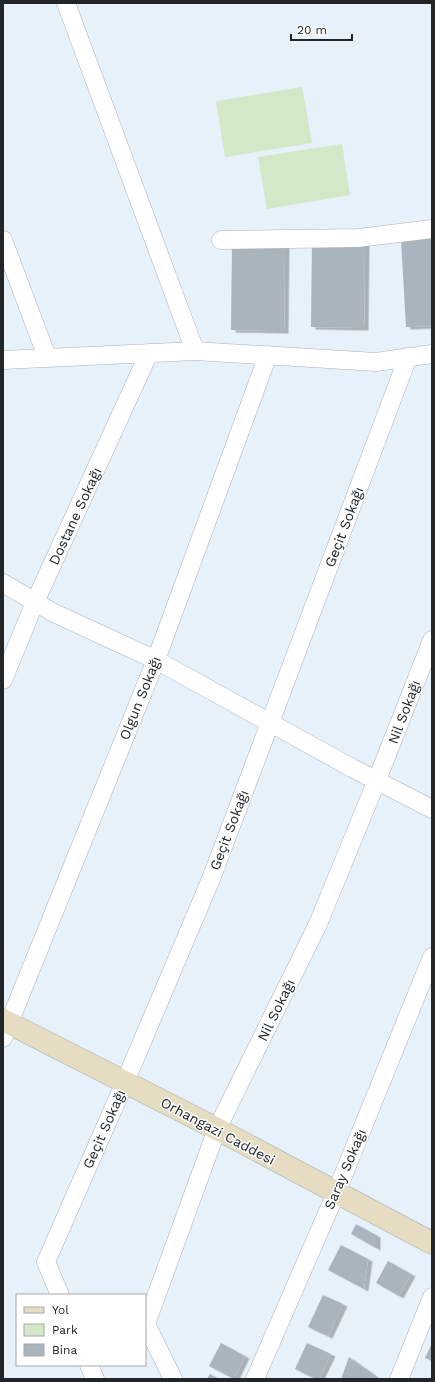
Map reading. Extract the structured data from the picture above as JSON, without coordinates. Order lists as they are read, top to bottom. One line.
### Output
{"streets":{"street":["Dostane Sokağı","Geçit Sokağı","Olgun Sokağı","Nil Sokağı","Orhangazi Caddesi","Saray Sokağı"]},"crossings":[["Geçit Sokağı","Orhangazi Caddesi"],["Olgun Sokağı","Orhangazi Caddesi"],["Nil Sokağı","Orhangazi Caddesi"],["Orhangazi Caddesi","Saray Sokağı"]],"legend":["Yol","Park","Bina"],"scale_bar":"20 m"}
